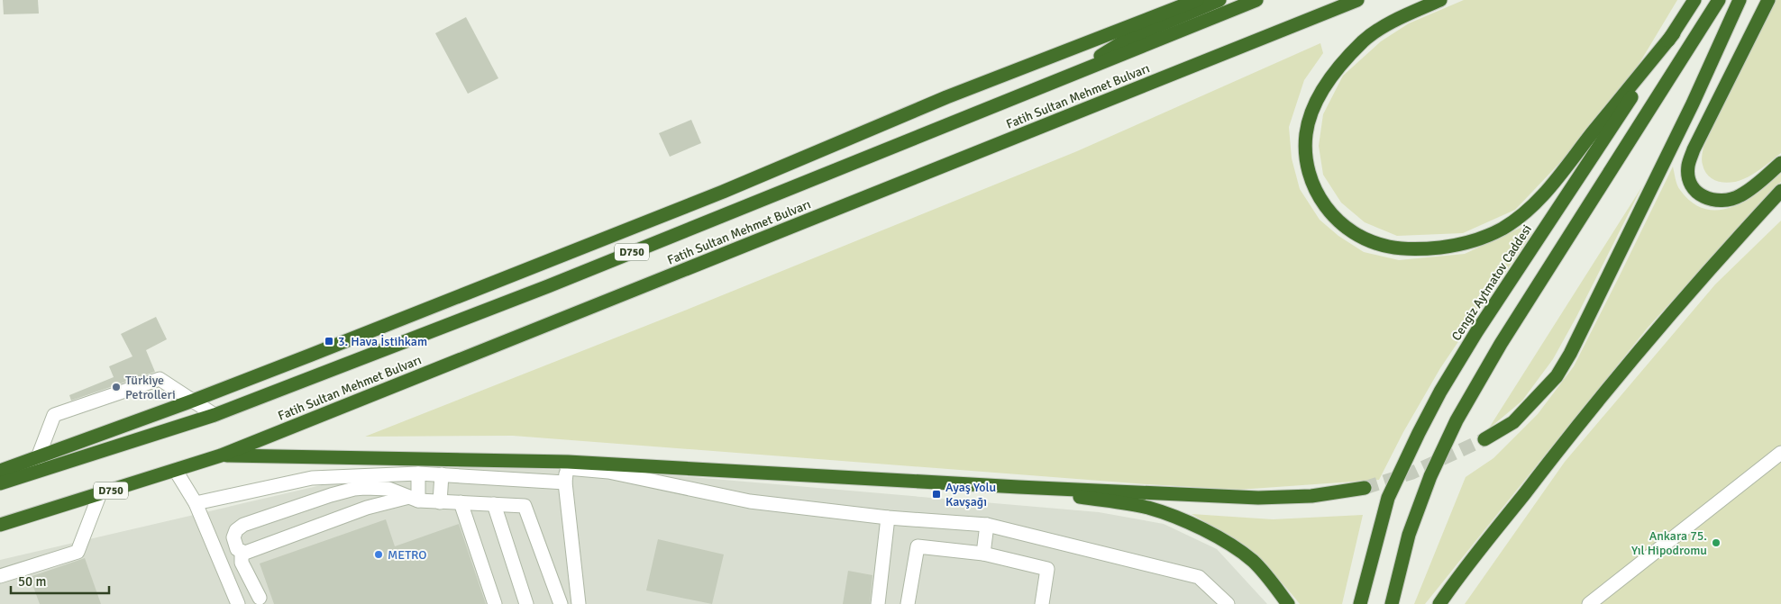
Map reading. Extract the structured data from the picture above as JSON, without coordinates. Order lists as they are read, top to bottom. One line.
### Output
{"streets":{"highway":["Fatih Sultan Mehmet Bulvarı","D750","Cengiz Aytmatov Caddesi"]},"places":{"transit":["3. Hava İstihkam","Ayaş Yolu Kavşağı"],"other":["Türkiye Petrolleri","Ankara 75. Yıl Hipodromu","METRO"]},"scale_bar":"50 m"}
